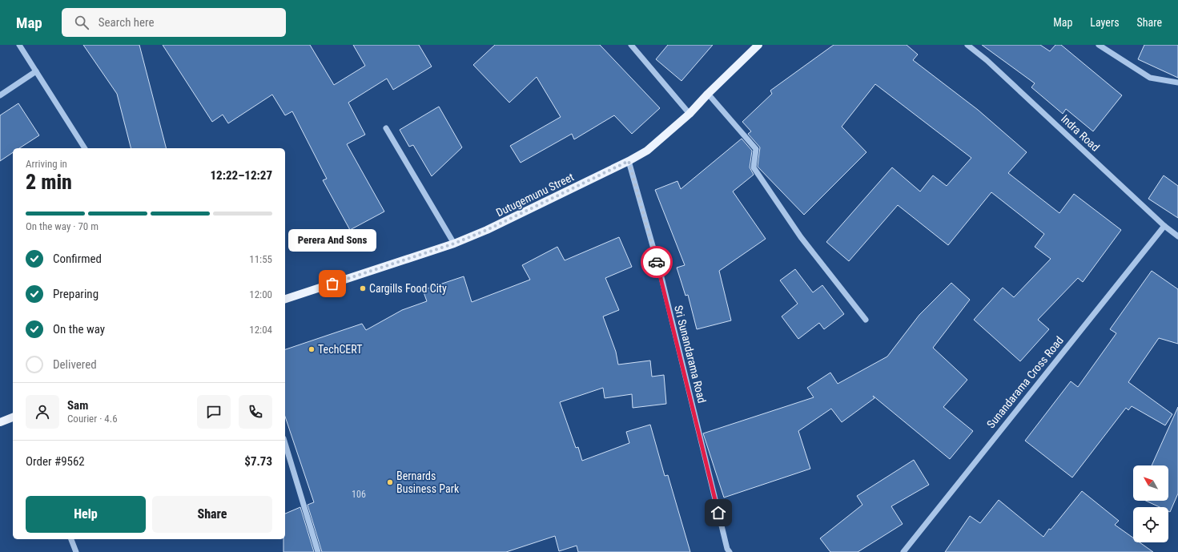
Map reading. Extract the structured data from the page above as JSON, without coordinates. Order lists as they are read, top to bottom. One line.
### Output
{"streets":{"main road":["Dutugemunu Street"],"street":["Indra Road","Sri Sunandarama Road","Sunandarama Cross Road"]},"crossings":[["Indra Road","Sunandarama Cross Road"],["Dutugemunu Street","Sri Sunandarama Road"]],"places":["Perera And Sons","Cargills Food City","TechCERT","Bernards Business Park"],"house_numbers":["106"],"north":"top left","page":{"header":"Map","search":"Search here","nav":["Map","Layers","Share"],"heading":["2 min","Arriving in","12:22–12:27"],"panel":["Sam","Courier · 4.6","Order #9562","$7.73"],"bar":"On the way · 70 m","bubble":"Perera And Sons","list":[["Confirmed","11:55"],["Preparing","12:00"],["On the way","12:04"],"Delivered"],"buttons":["Help","Share"]}}
